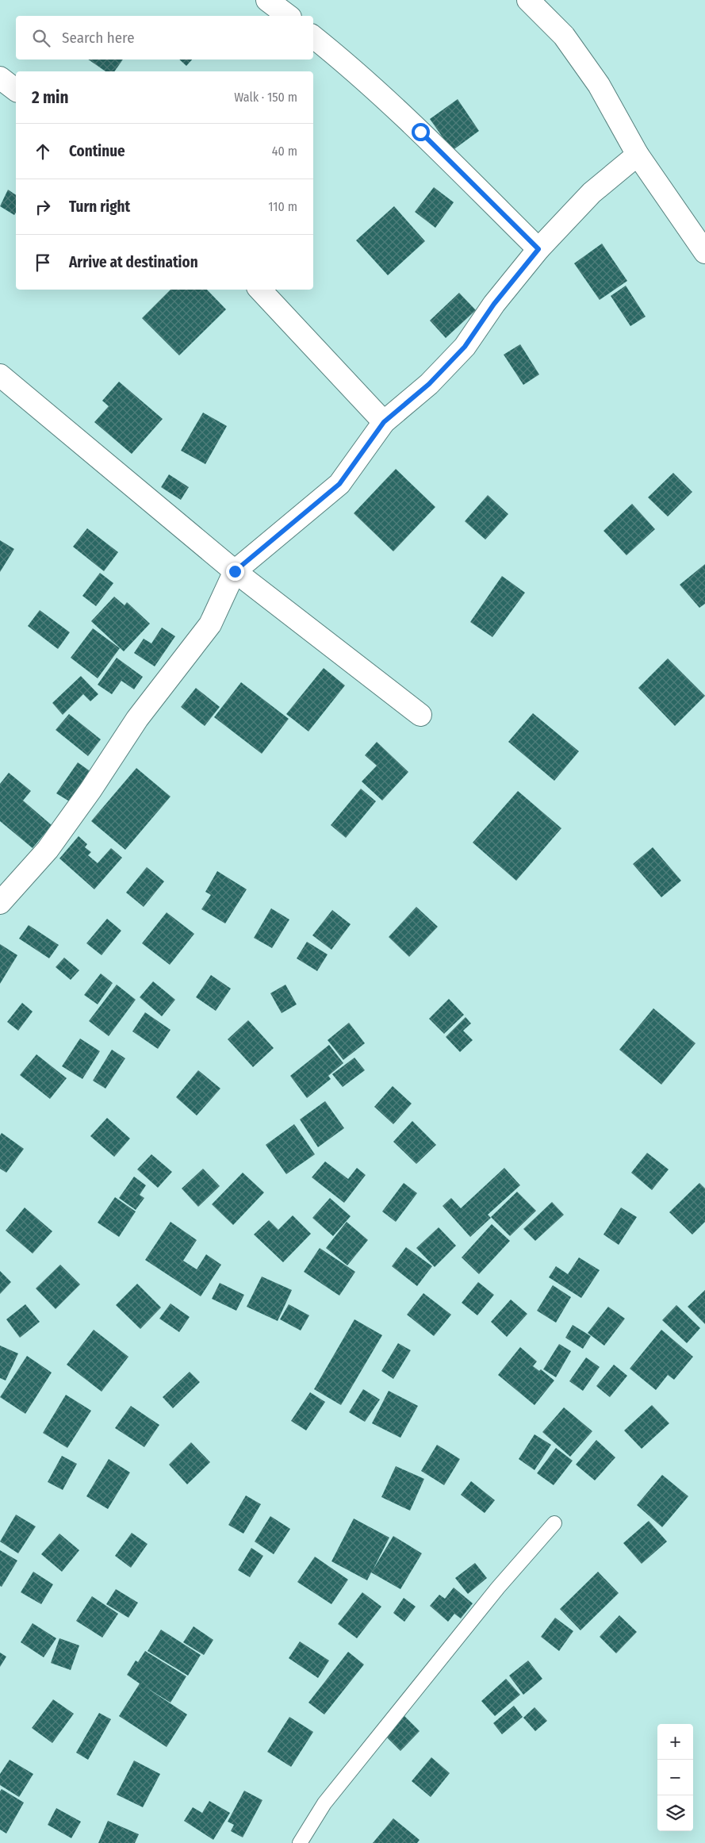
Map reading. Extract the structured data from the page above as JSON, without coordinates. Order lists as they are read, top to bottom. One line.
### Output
{"page":{"search":"Search here","heading":["2 min","Walk · 150 m"],"list":[["Continue","40 m"],["Turn right","110 m"],"Arrive at destination"],"map_buttons":["+","−"]}}
